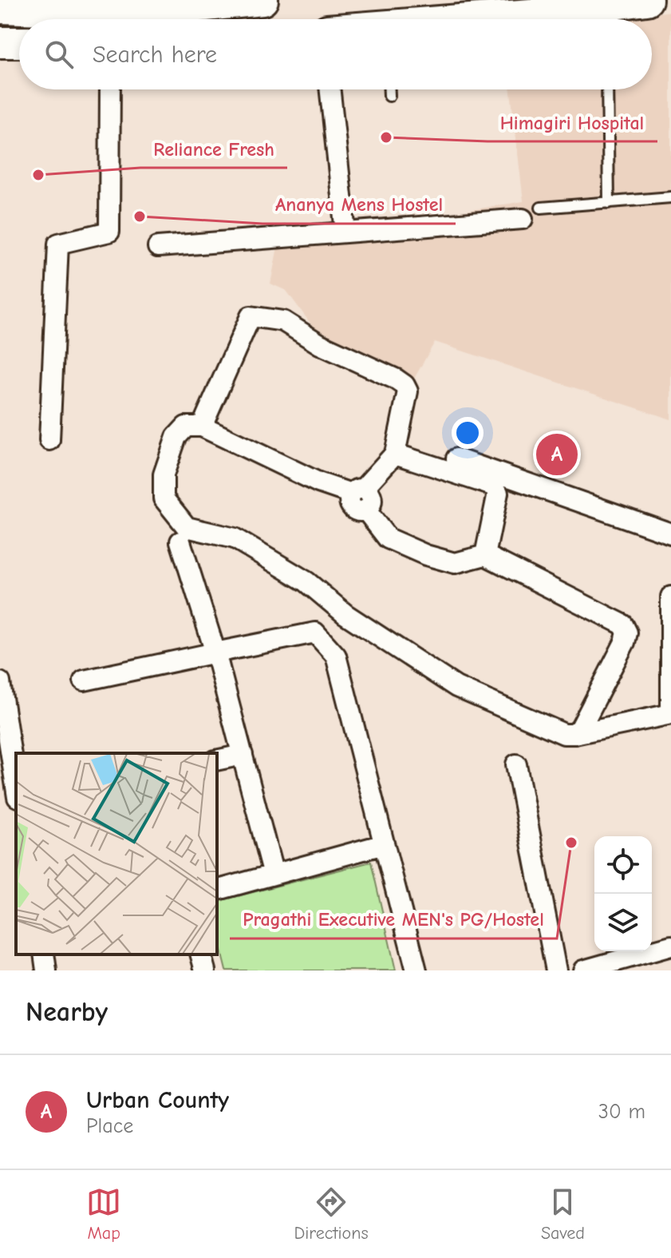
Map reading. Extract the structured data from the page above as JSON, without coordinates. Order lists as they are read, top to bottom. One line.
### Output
{"places":["Himagiri Hospital","Reliance Fresh","Ananya Mens Hostel","Pragathi Executive MEN's PG/Hostel"],"page":{"search":"Search here","pins":"A","heading":"Nearby","list":[{"mark":"A","name":"Urban County","note":"Place","value":"30 m"}],"nav":["Map","Directions","Saved"]}}
